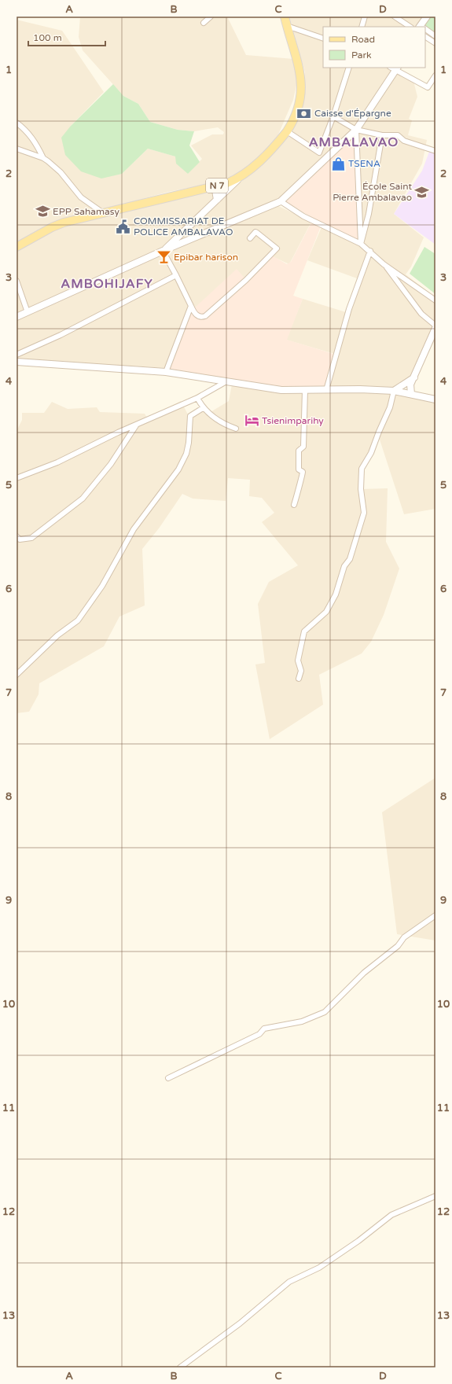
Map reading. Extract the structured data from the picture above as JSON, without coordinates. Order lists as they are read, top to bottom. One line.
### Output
{"streets":{"main road":["N 7"]},"districts":["AMBALAVAO","AMBOHIJAFY"],"places":{"bank":["Caisse d'Épargne"],"shop":["TSENA"],"school or university":["École Saint Pierre Ambalavao","EPP Sahamasy"],"public building":["COMMISSARIAT DE POLICE AMBALAVAO"],"bar":["Epibar harison"],"hotel":["Tsienimparihy"]},"legend":["Road","Park"],"scale_bar":"100 m","grid":{"columns":["A","B","C","D"],"rows":["1","2","3","4","5","6","7","8","9","10","11","12","13"]}}
